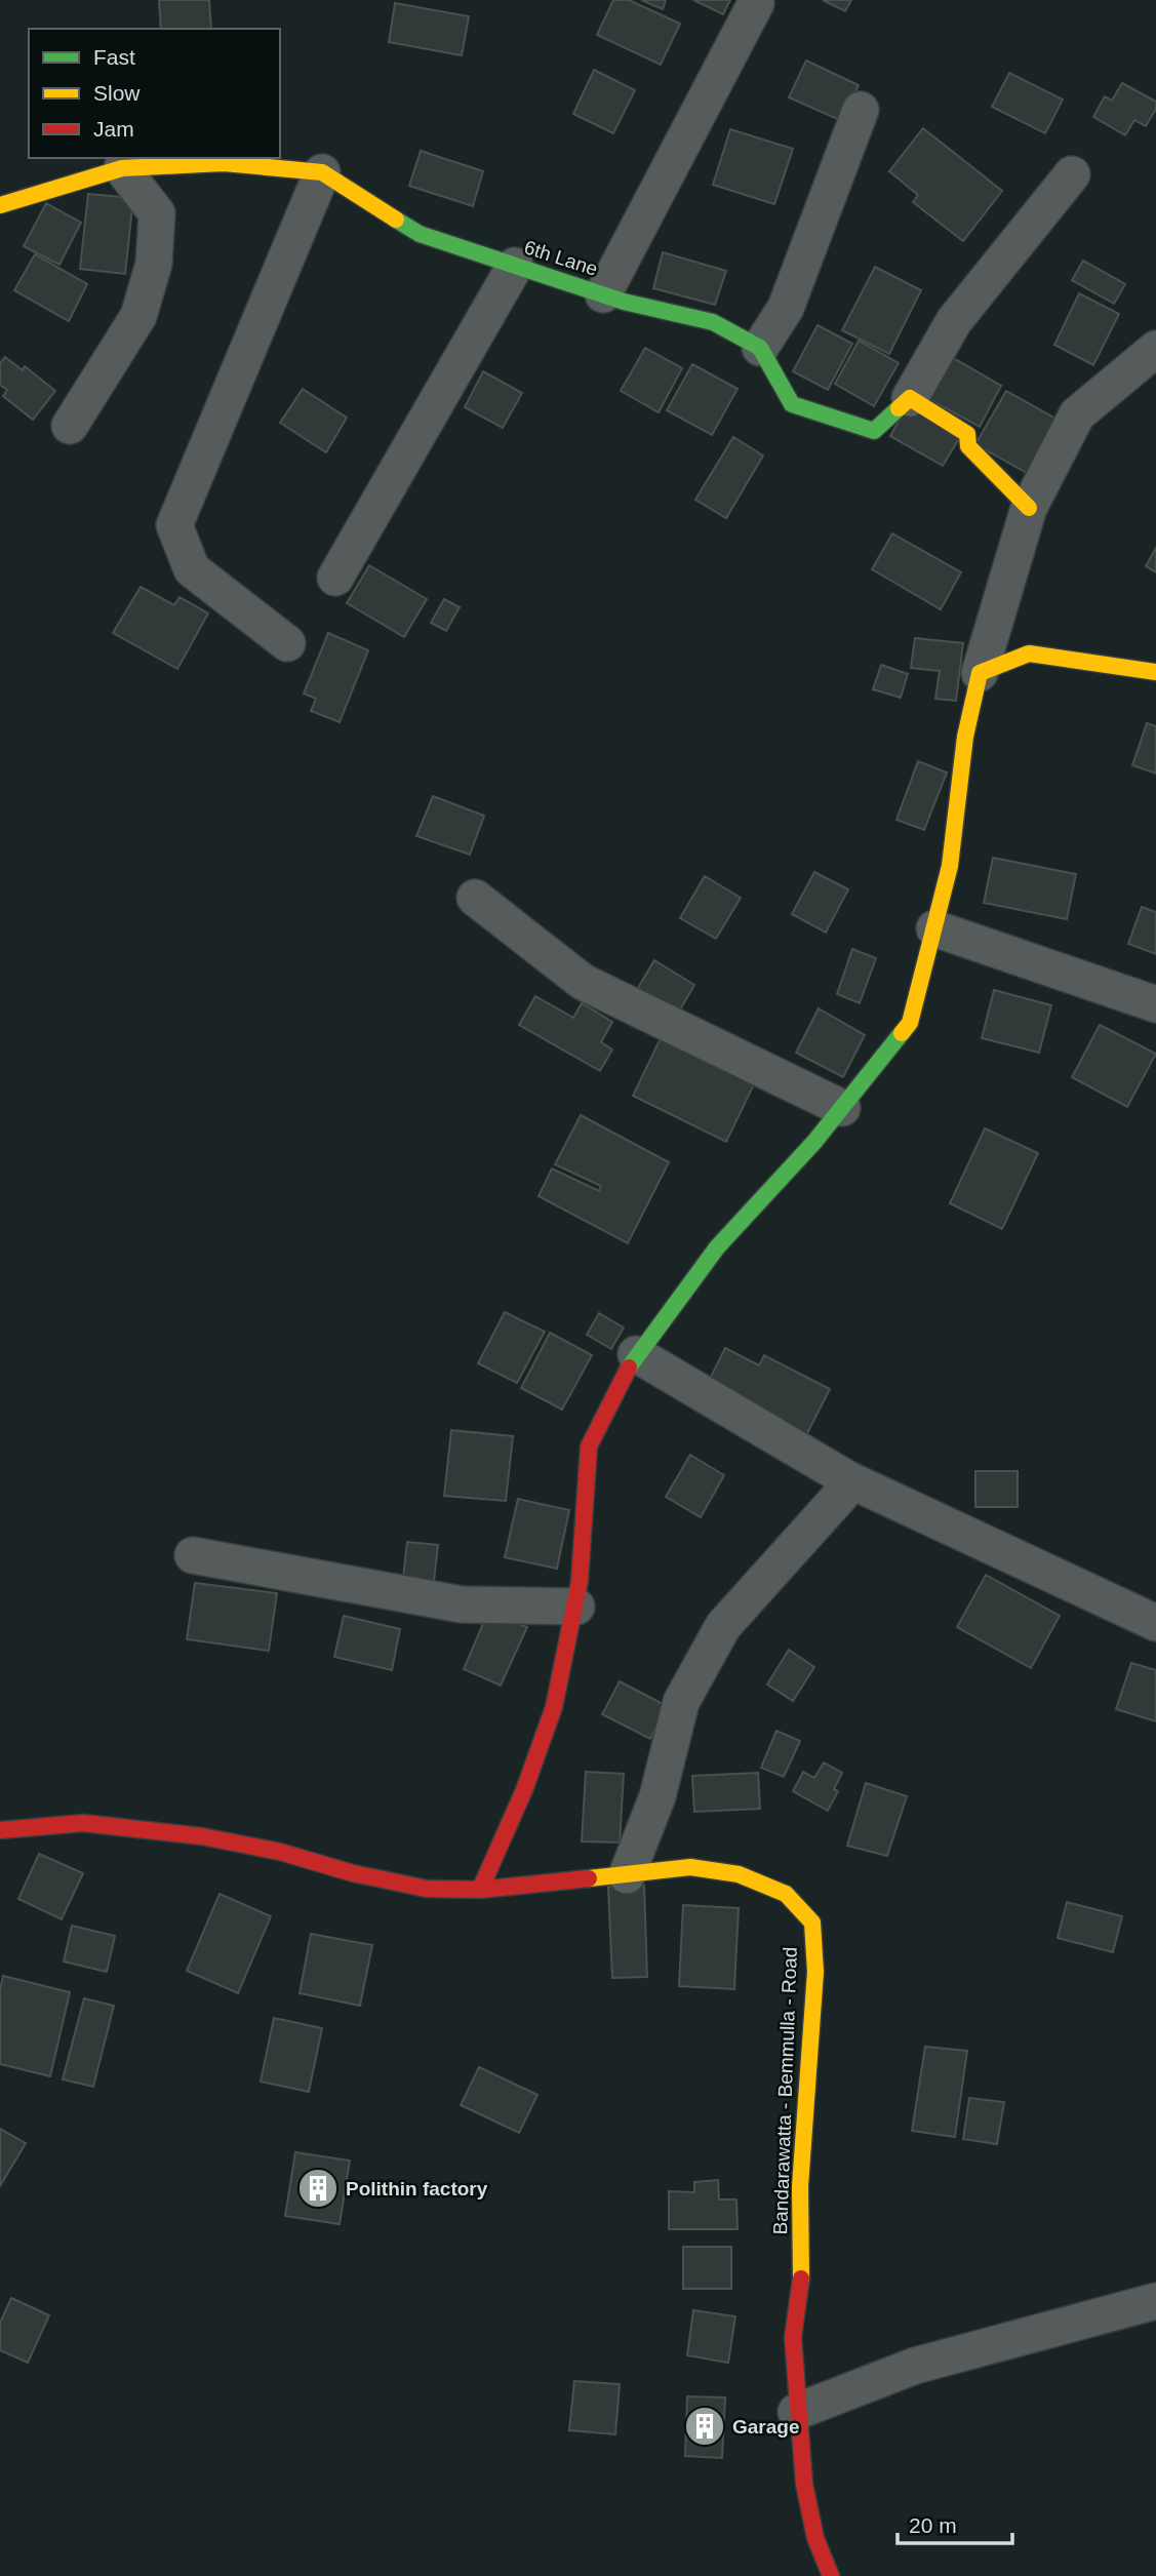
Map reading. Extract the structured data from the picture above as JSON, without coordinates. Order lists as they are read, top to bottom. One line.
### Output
{"streets":{"street":["6th Lane","Bandarawatta - Bemmulla - Road"]},"places":{"building":["Polithin factory","Garage"]},"legend":["Fast","Slow","Jam"],"scale_bar":"20 m"}
